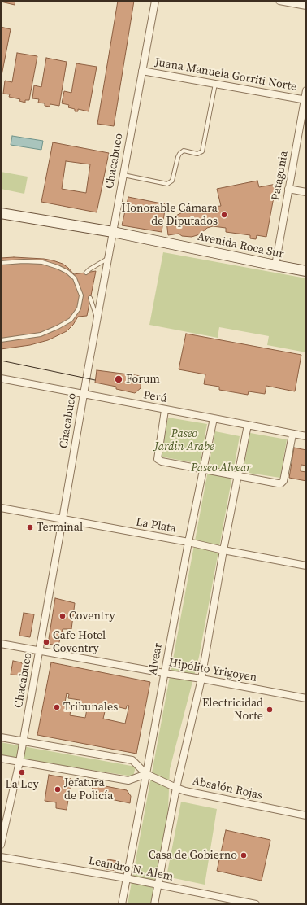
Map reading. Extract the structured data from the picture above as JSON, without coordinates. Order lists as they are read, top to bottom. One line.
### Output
{"streets":{"main road":["Avenida Roca Sur"],"street":["Juana Manuela Gorriti Norte","Chacabuco","Patagonia","Perú","La Plata","Alvear","Hipólito Yrigoyen","Absalón Rojas","Leandro N. Alem"]},"crossings":[["Juana Manuela Gorriti Norte","Chacabuco"],["Juana Manuela Gorriti Norte","Patagonia"],["Chacabuco","Avenida Roca Sur"],["Chacabuco","Perú"],["Chacabuco","La Plata"],["Chacabuco","Hipólito Yrigoyen"],["Chacabuco","Absalón Rojas"],["Patagonia","Avenida Roca Sur"],["Perú","Alvear"],["La Plata","Alvear"],["Alvear","Hipólito Yrigoyen"],["Alvear","Absalón Rojas"],["Alvear","Leandro N. Alem"]],"parks":["Paseo Jardin Arabe","Paseo Alvear"],"places":["Honorable Cámara de Diputados","Forum","Terminal","Coventry","Cafe Hotel Coventry","Tribunales","Electricidad Norte","La Ley","Jefatura de Policía","Casa de Gobierno"]}
